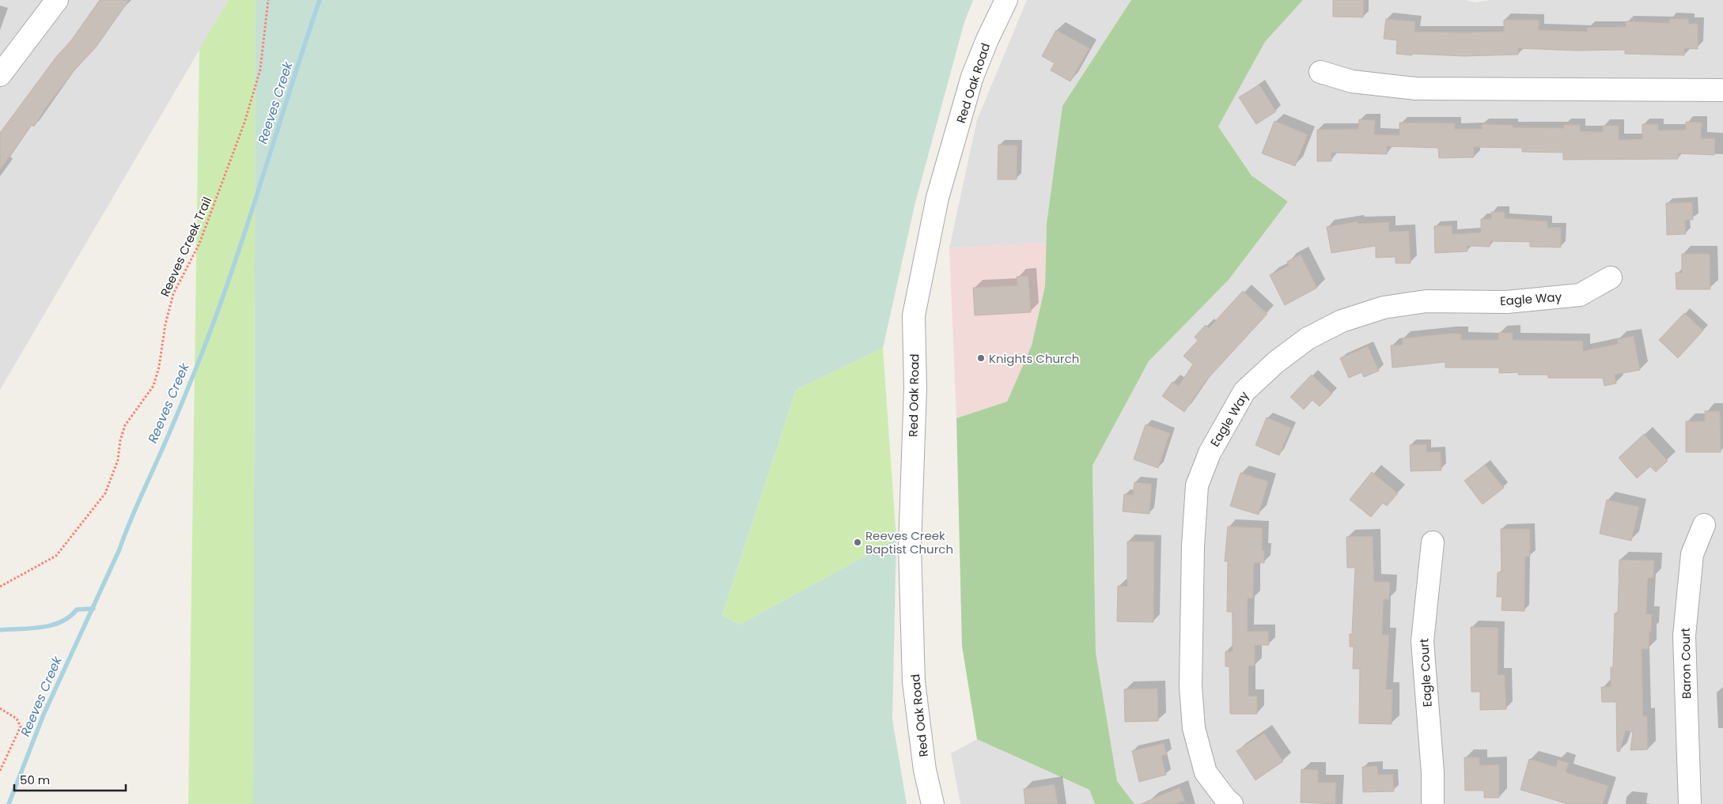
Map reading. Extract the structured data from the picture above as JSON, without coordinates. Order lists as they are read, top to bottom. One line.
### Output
{"streets":{"street":["Red Oak Road","Eagle Way","Baron Court","Eagle Court"],"path":["Reeves Creek Trail"]},"water":["Reeves Creek"],"places":["Knights Church","Reeves Creek Baptist Church"],"scale_bar":"50 m"}
